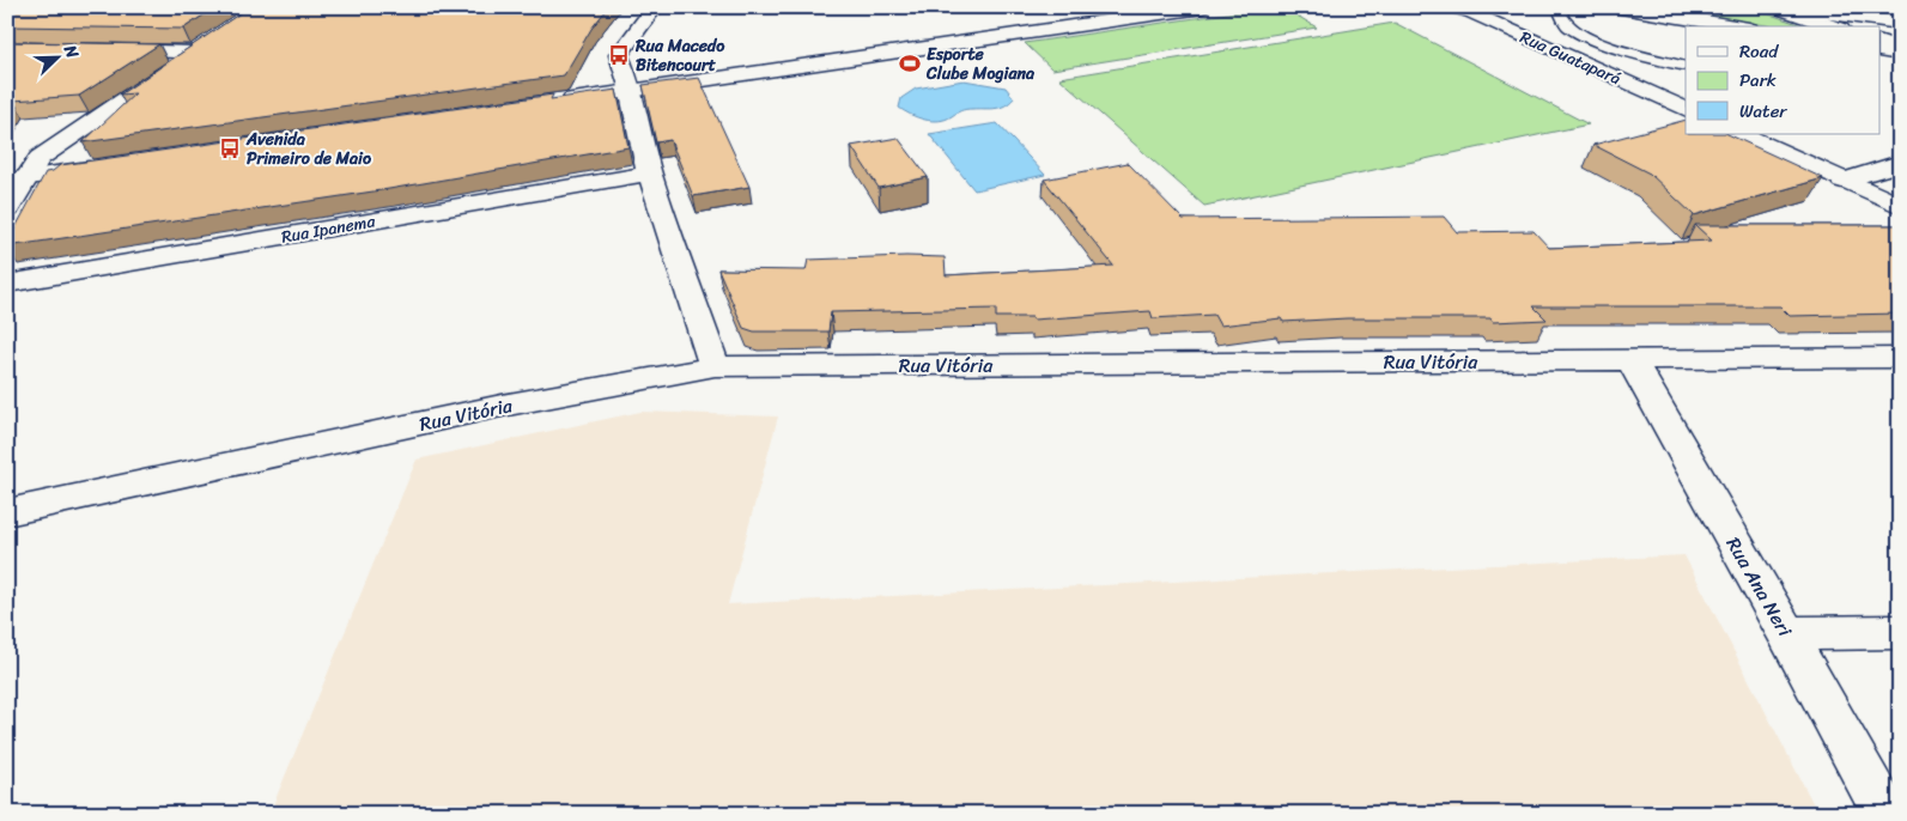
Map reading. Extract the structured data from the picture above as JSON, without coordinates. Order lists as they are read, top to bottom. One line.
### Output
{"streets":{"street":["Rua Guatapará","Rua Ipanema","Rua Vitória","Rua Ana Neri"]},"crossings":[["Rua Vitória","Rua Ana Neri"]],"places":{"bus stop":["Rua Macedo Bitencourt","Avenida Primeiro de Maio"],"sports":["Esporte Clube Mogiana"]},"legend":["Road","Park","Water"],"north":"top right"}
